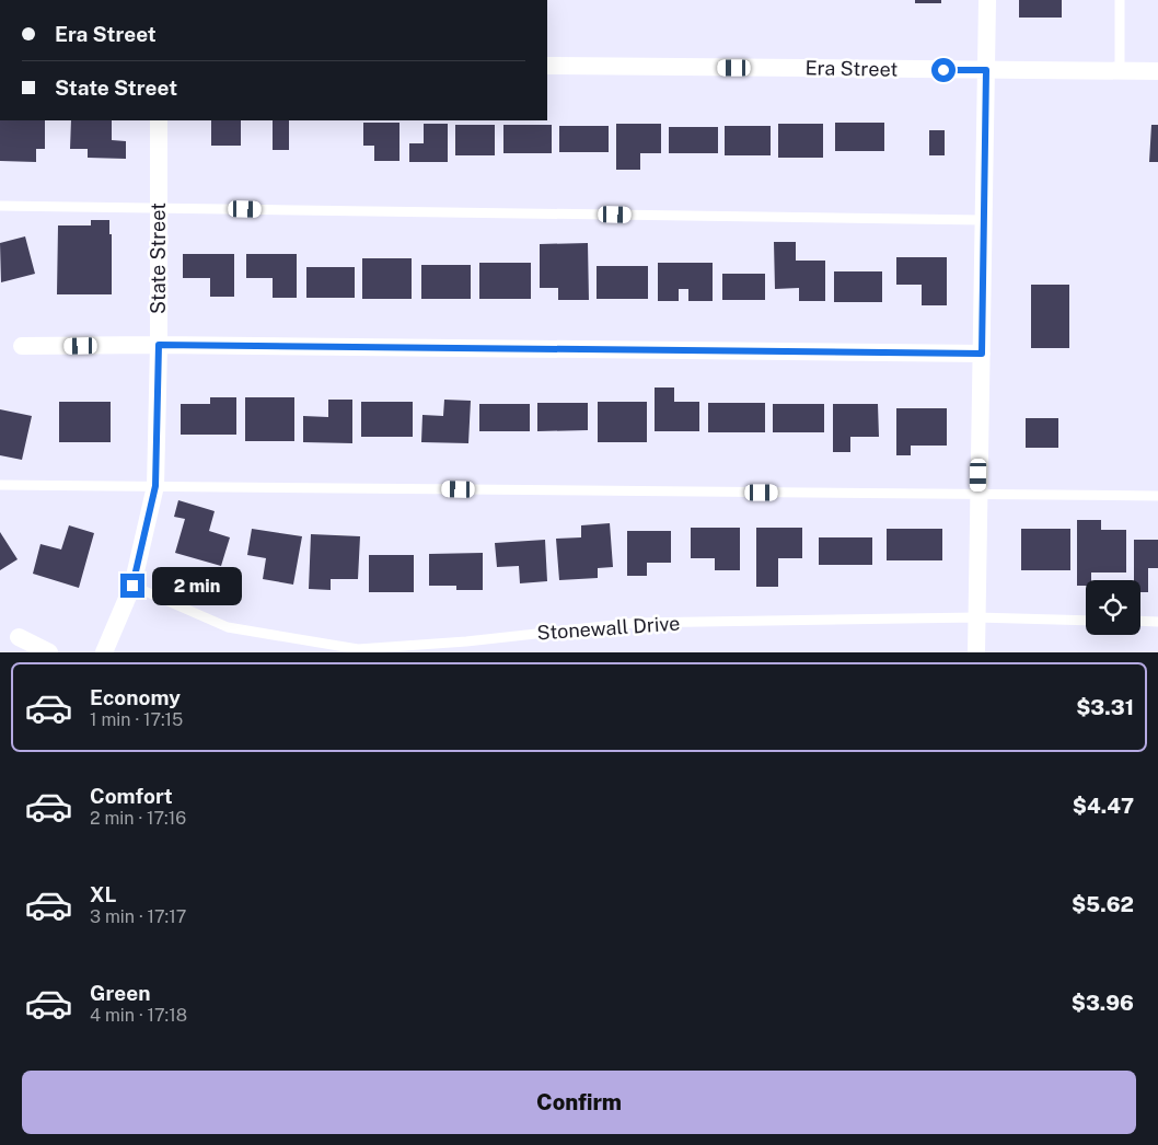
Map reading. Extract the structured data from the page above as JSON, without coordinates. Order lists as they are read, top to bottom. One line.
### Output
{"streets":{"street":["Era Street","State Street"],"lane":["Stonewall Drive"]},"crossings":[["State Street","Stonewall Drive"]],"page":{"banner":["Era Street","State Street"],"bubble":"2 min","list":[{"name":"Economy","note":"1 min · 17:15","value":"$3.31"},{"name":"Comfort","note":"2 min · 17:16","value":"$4.47"},{"name":"XL","note":"3 min · 17:17","value":"$5.62"},{"name":"Green","note":"4 min · 17:18","value":"$3.96"}],"buttons":"Confirm"}}
